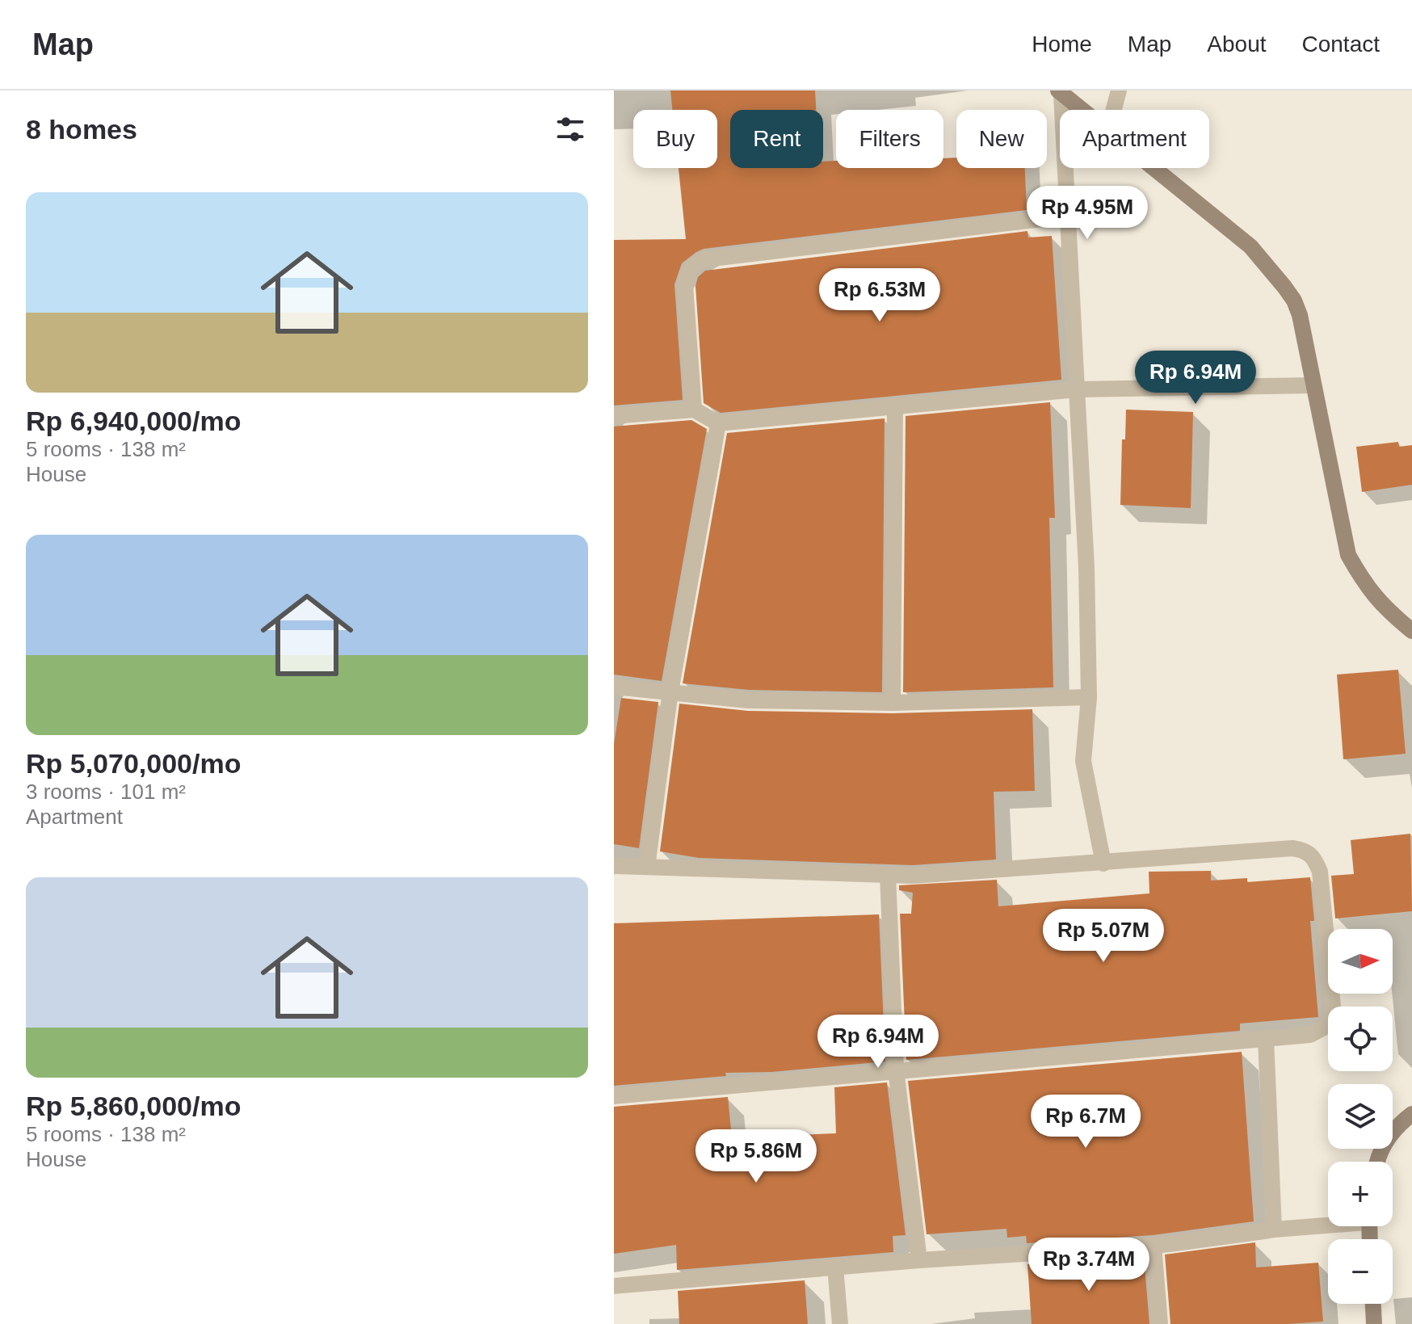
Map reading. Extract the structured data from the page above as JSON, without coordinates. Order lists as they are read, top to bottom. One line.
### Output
{"north":"right","page":{"header":"Map","nav":["Home","Map","About","Contact"],"heading":"8 homes","chip":["Buy","Rent","Filters","New","Apartment"],"list":[{"name":"Rp 6,940,000/mo","note":"5 rooms · 138 m² · House"},{"name":"Rp 5,070,000/mo","note":"3 rooms · 101 m² · Apartment"},{"name":"Rp 5,860,000/mo","note":"5 rooms · 138 m² · House"}],"price":["Rp 4.95M","Rp 6.53M","Rp 6.94M","Rp 5.07M","Rp 6.94M","Rp 6.7M","Rp 5.86M","Rp 3.74M"],"map_buttons":["+","−"]}}
